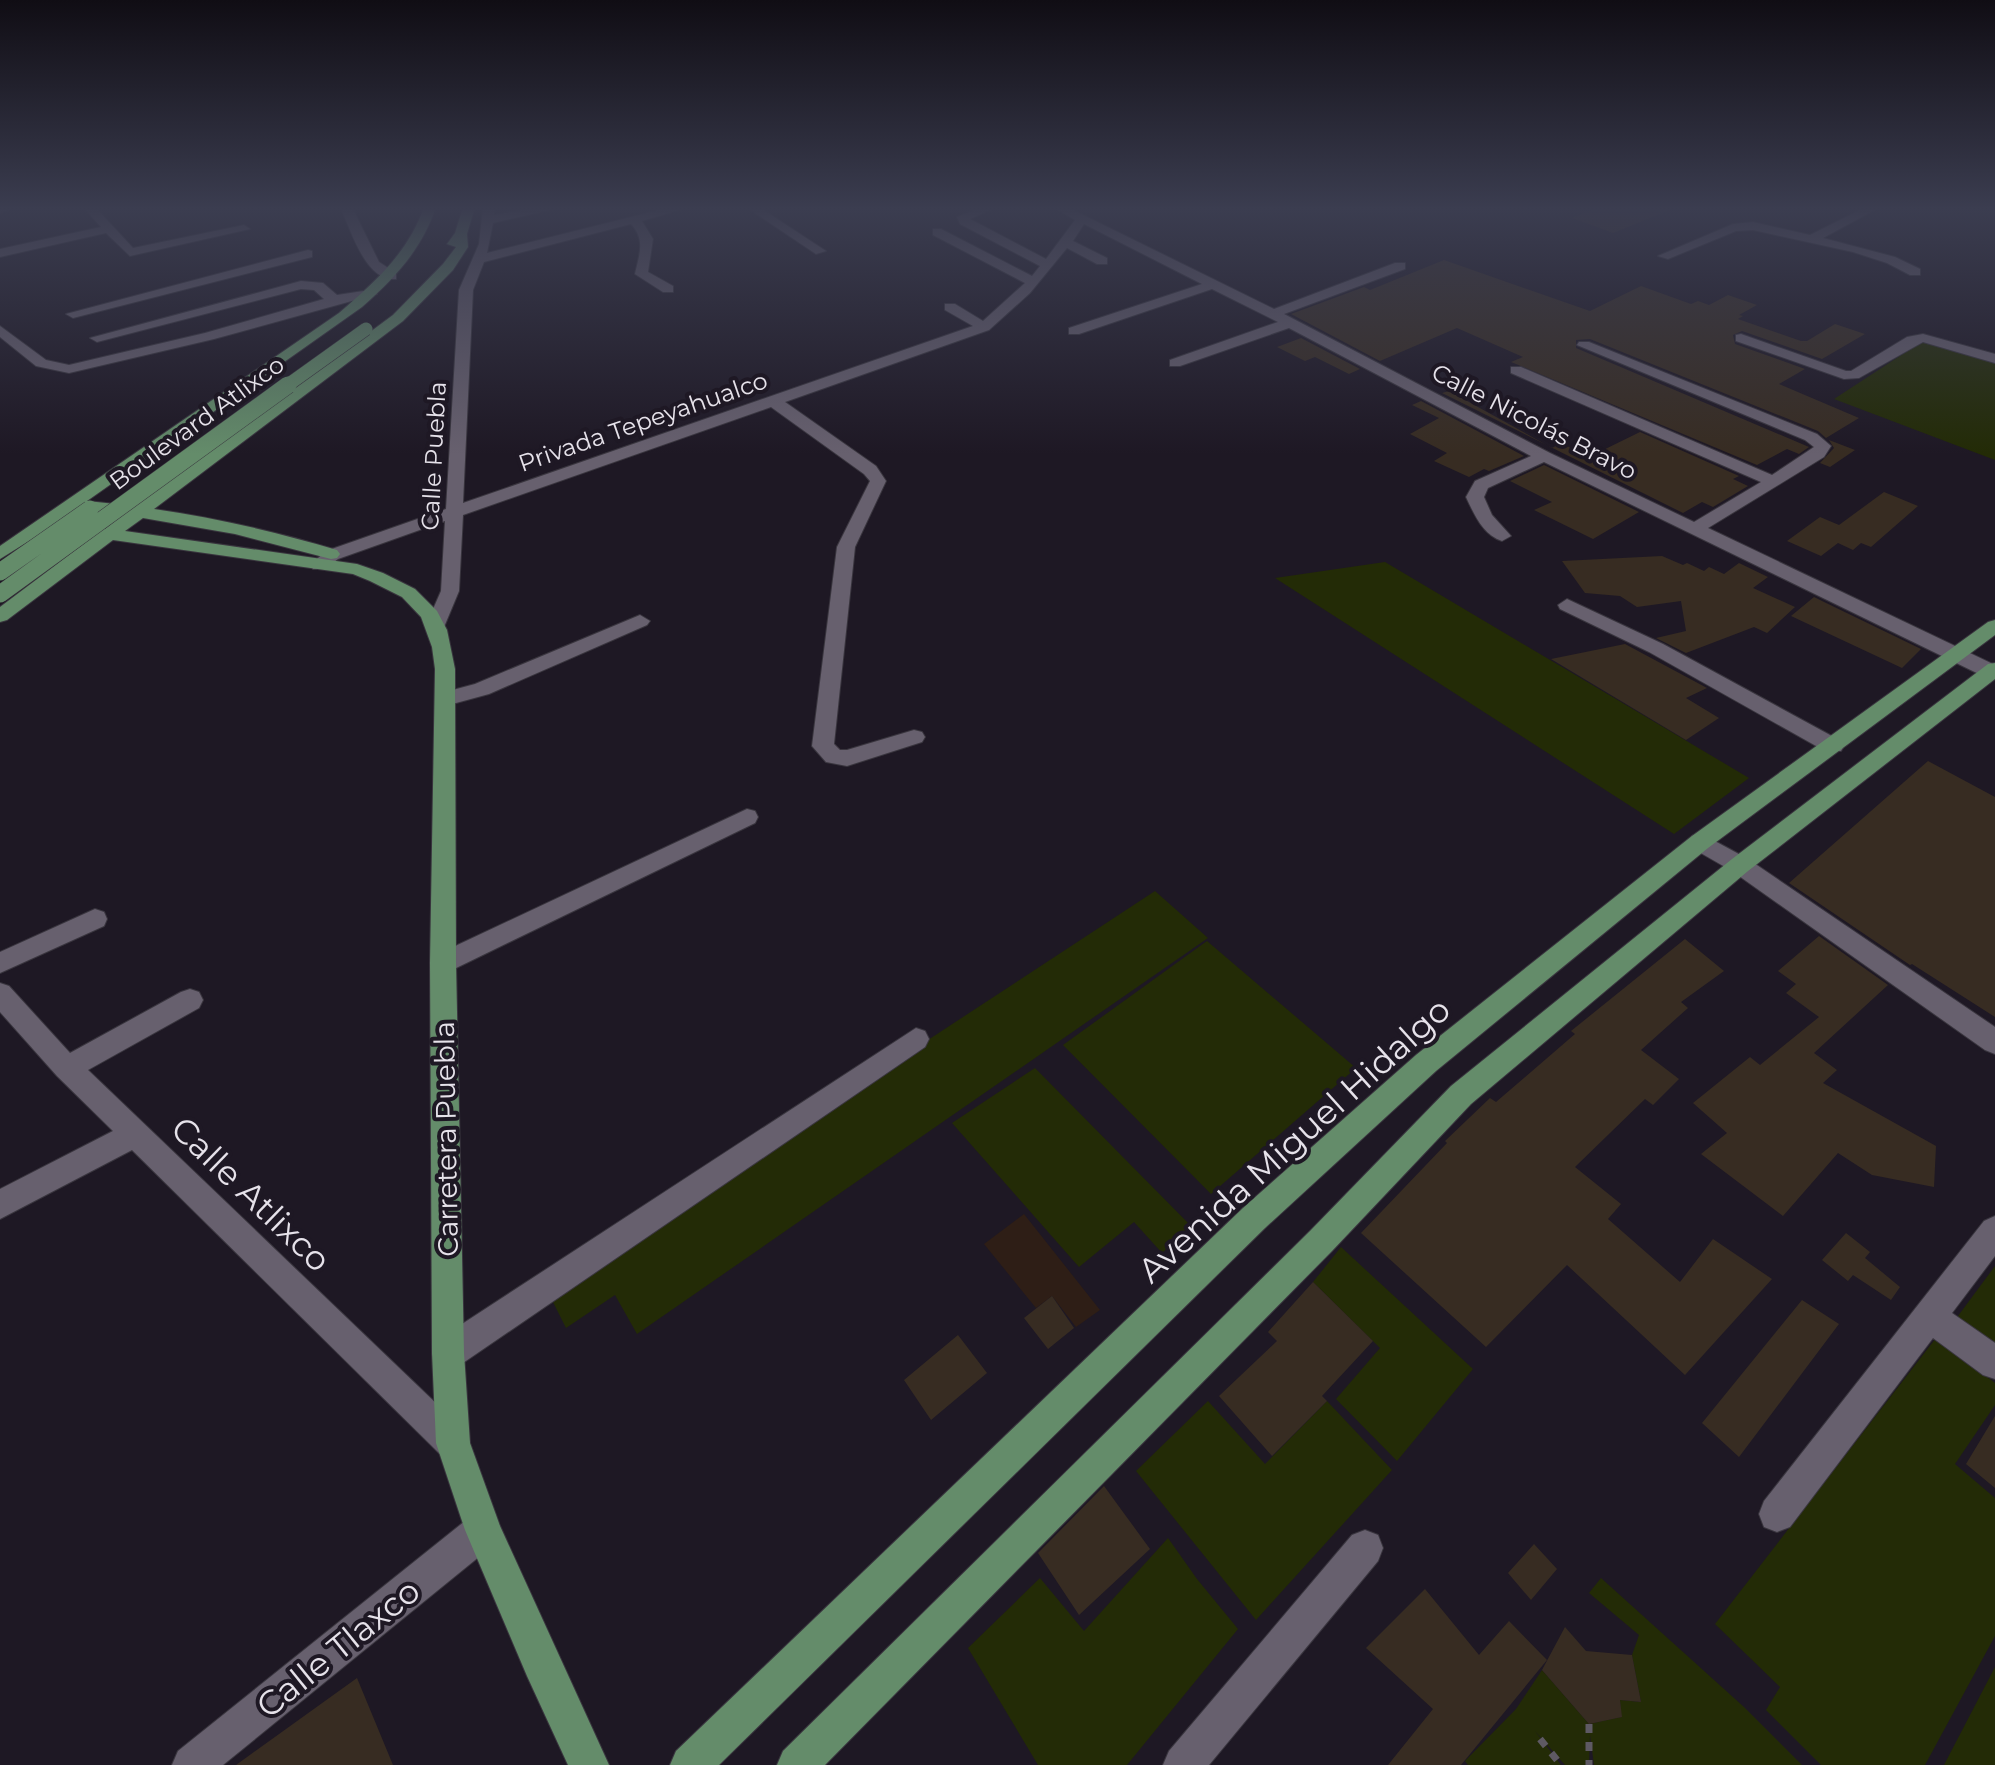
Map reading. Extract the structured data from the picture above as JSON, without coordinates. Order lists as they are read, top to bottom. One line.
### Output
{"streets":{"main road":["Boulevard Atlixco","Carretera Puebla","Avenida Miguel Hidalgo"],"street":["Privada Tepeyahualco","Calle Nicolás Bravo","Calle Puebla","Calle Atlixco","Calle Tlaxco"]},"crossings":[["Privada Tepeyahualco","Calle Puebla"],["Calle Nicolás Bravo","Avenida Miguel Hidalgo"],["Calle Puebla","Carretera Puebla"],["Carretera Puebla","Calle Atlixco"],["Carretera Puebla","Calle Tlaxco"]]}
